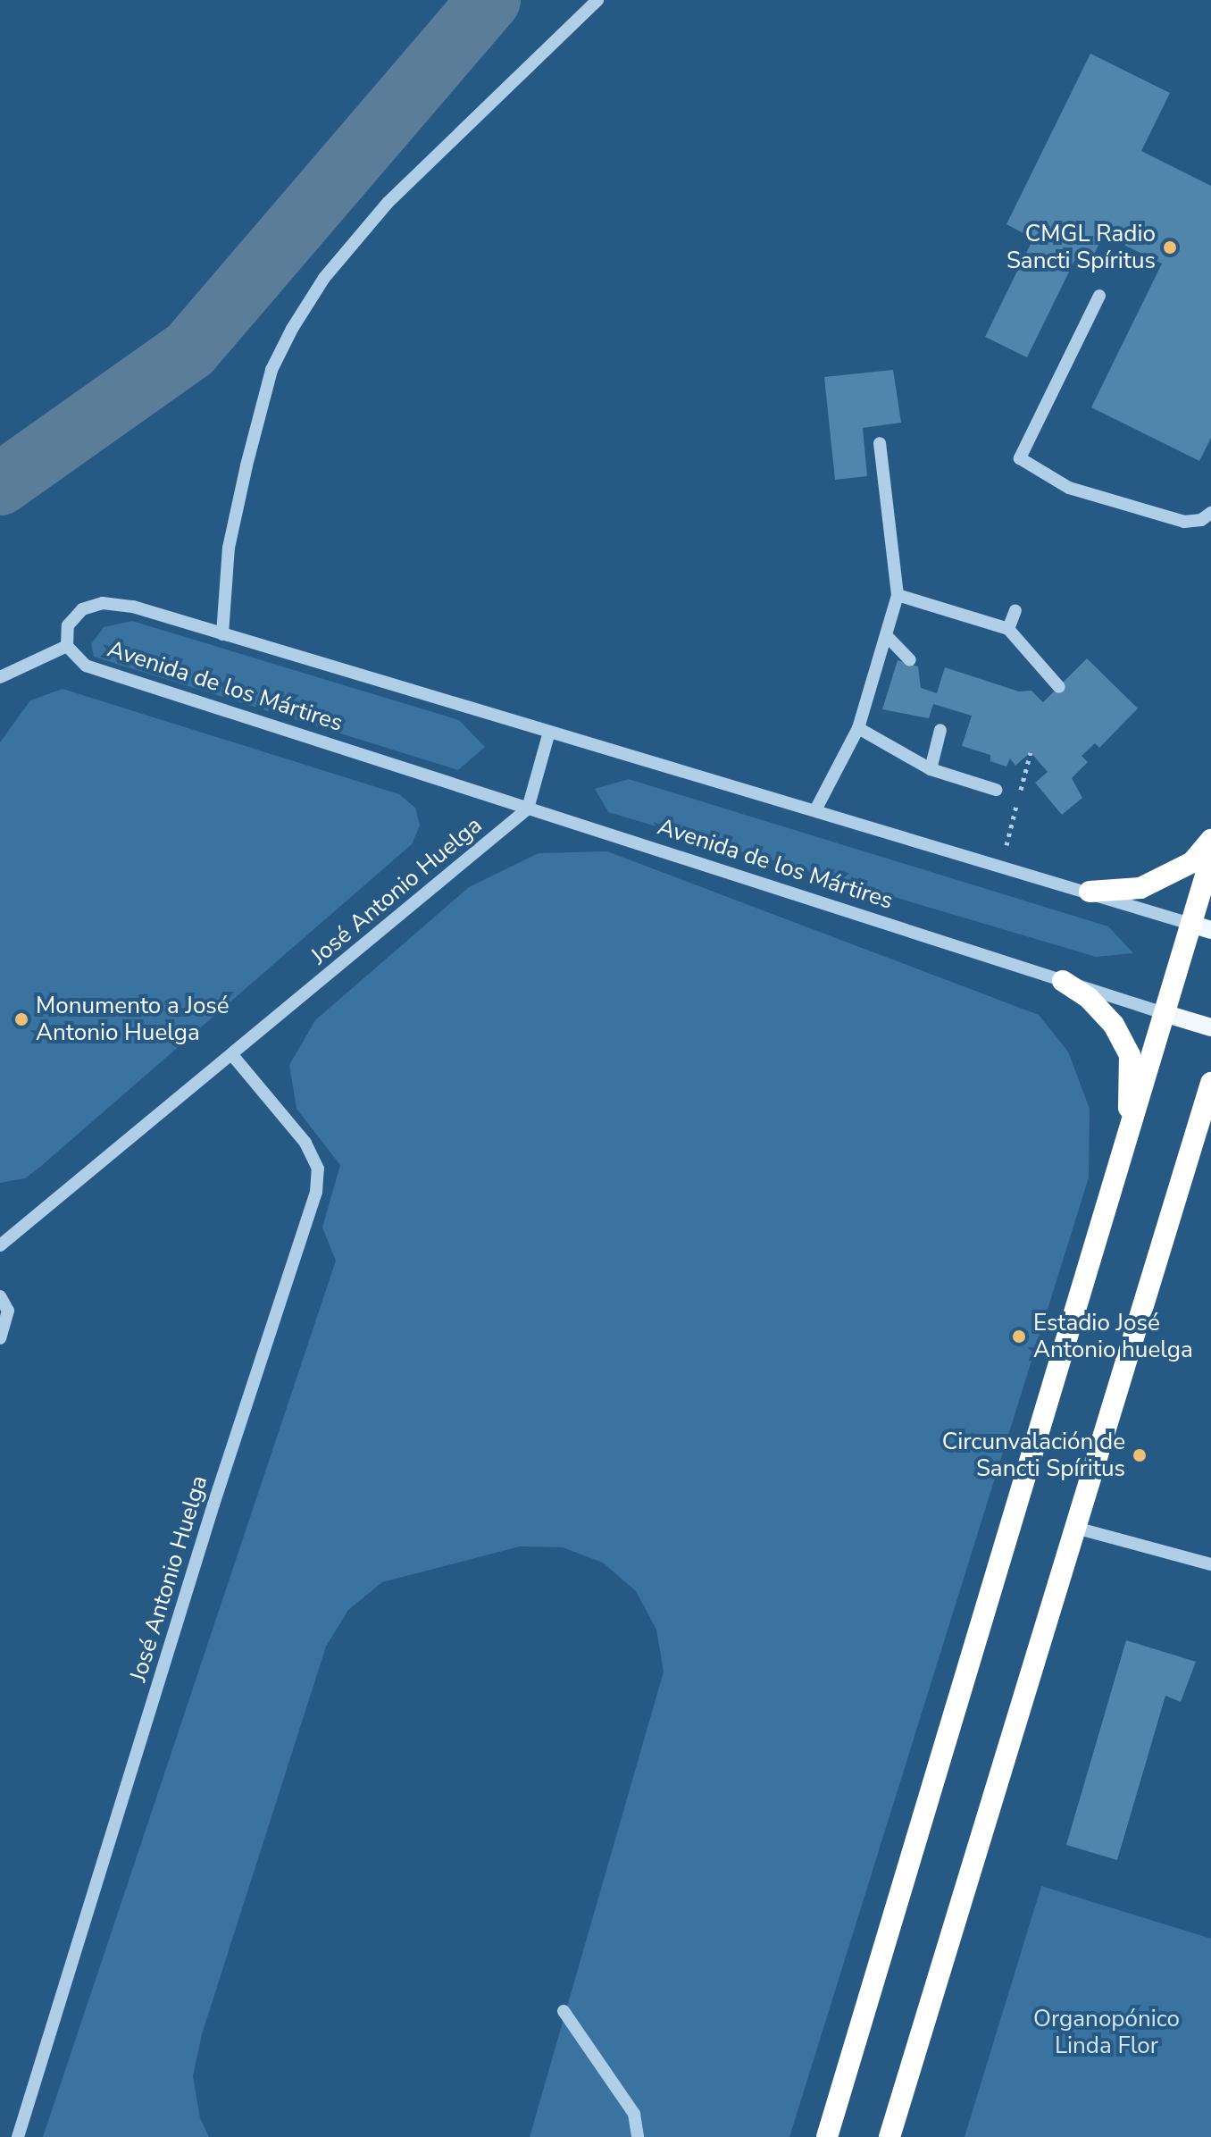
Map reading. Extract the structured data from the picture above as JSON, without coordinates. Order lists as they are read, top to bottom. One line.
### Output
{"streets":{"main road":["Avenida de los Mártires"],"street":["José Antonio Huelga"]},"crossings":[["Avenida de los Mártires","José Antonio Huelga"]],"parks":["Organopónico Linda Flor"],"places":["CMGL Radio Sancti Spíritus","Monumento a José Antonio Huelga","Estadio José Antonio huelga","Circunvalación de Sancti Spíritus"]}
